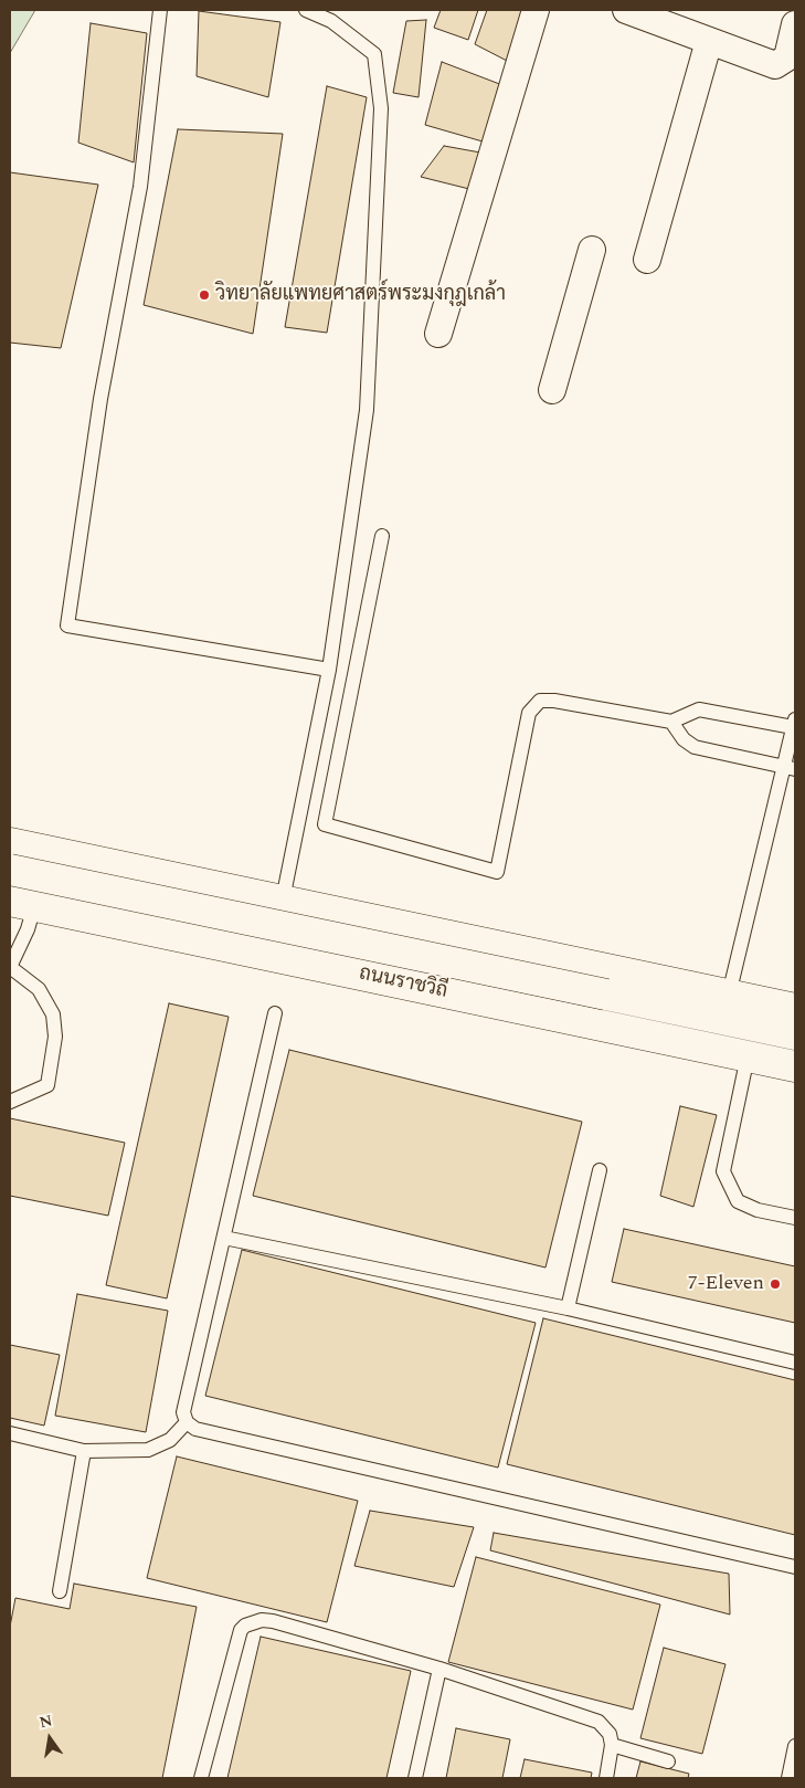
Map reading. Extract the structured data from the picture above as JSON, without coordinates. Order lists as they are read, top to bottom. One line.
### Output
{"streets":{"main road":["ถนนราชวิถี"]},"places":["วิทยาลัยแพทยศาสตร์พระมงกุฎเกล้า","7-Eleven"],"north":"top"}
